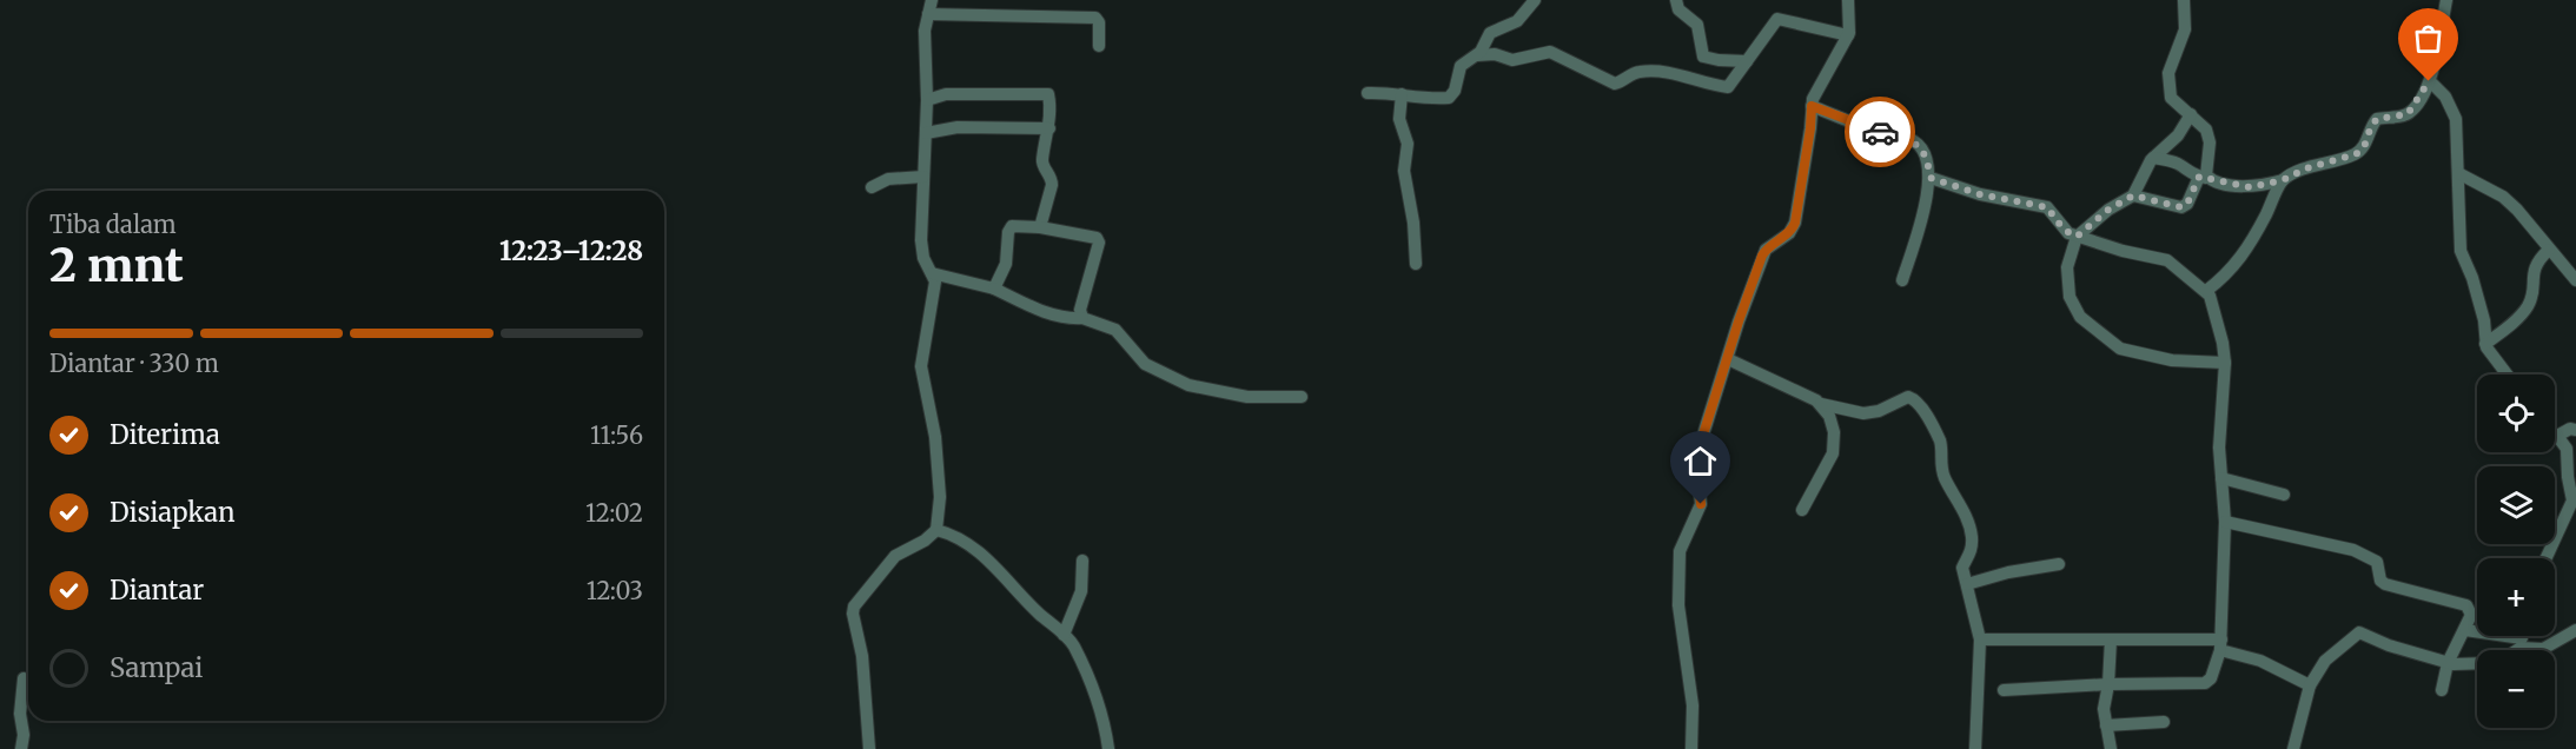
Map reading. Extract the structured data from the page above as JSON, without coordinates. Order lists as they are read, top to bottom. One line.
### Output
{"page":{"heading":["2 mnt","Tiba dalam","12:23–12:28"],"bar":"Diantar · 330 m","map_buttons":["+","−"],"list":[["Diterima","11:56"],["Disiapkan","12:02"],["Diantar","12:03"],"Sampai"]}}
